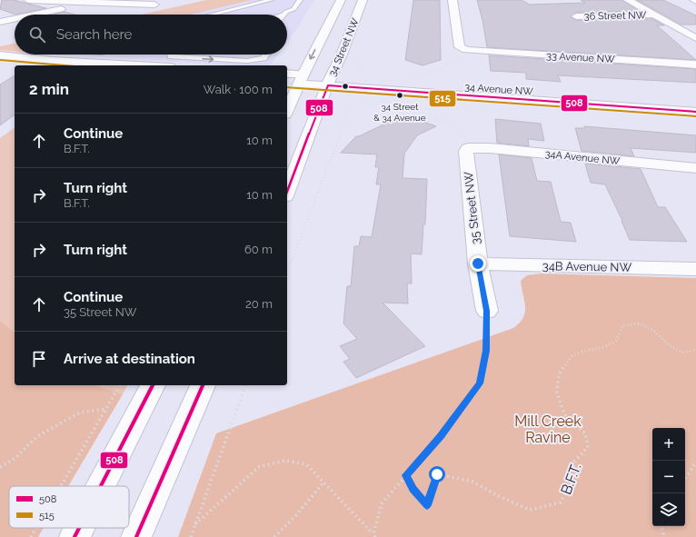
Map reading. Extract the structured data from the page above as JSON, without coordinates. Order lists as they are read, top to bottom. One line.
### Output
{"streets":{"street":["36 Street NW","34 Street NW","33 Avenue NW","34 Avenue NW","34A Avenue NW","35 Street NW","34B Avenue NW"],"path":["B.F.T."]},"crossings":[["34 Street NW","34 Avenue NW"],["34A Avenue NW","35 Street NW"],["35 Street NW","34B Avenue NW"]],"parks":["Mill Creek Ravine"],"places":["34 Street & 34 Avenue"],"lines":["transit line 515","transit line 508"],"legend":["508","515"],"page":{"search":"Search here","heading":["2 min","Walk · 100 m"],"list":[["Continue","B.F.T.","10 m"],["Turn right","B.F.T.","10 m"],["Turn right","60 m"],["Continue","35 Street NW","20 m"],"Arrive at destination"],"map_buttons":["+","−"]}}
